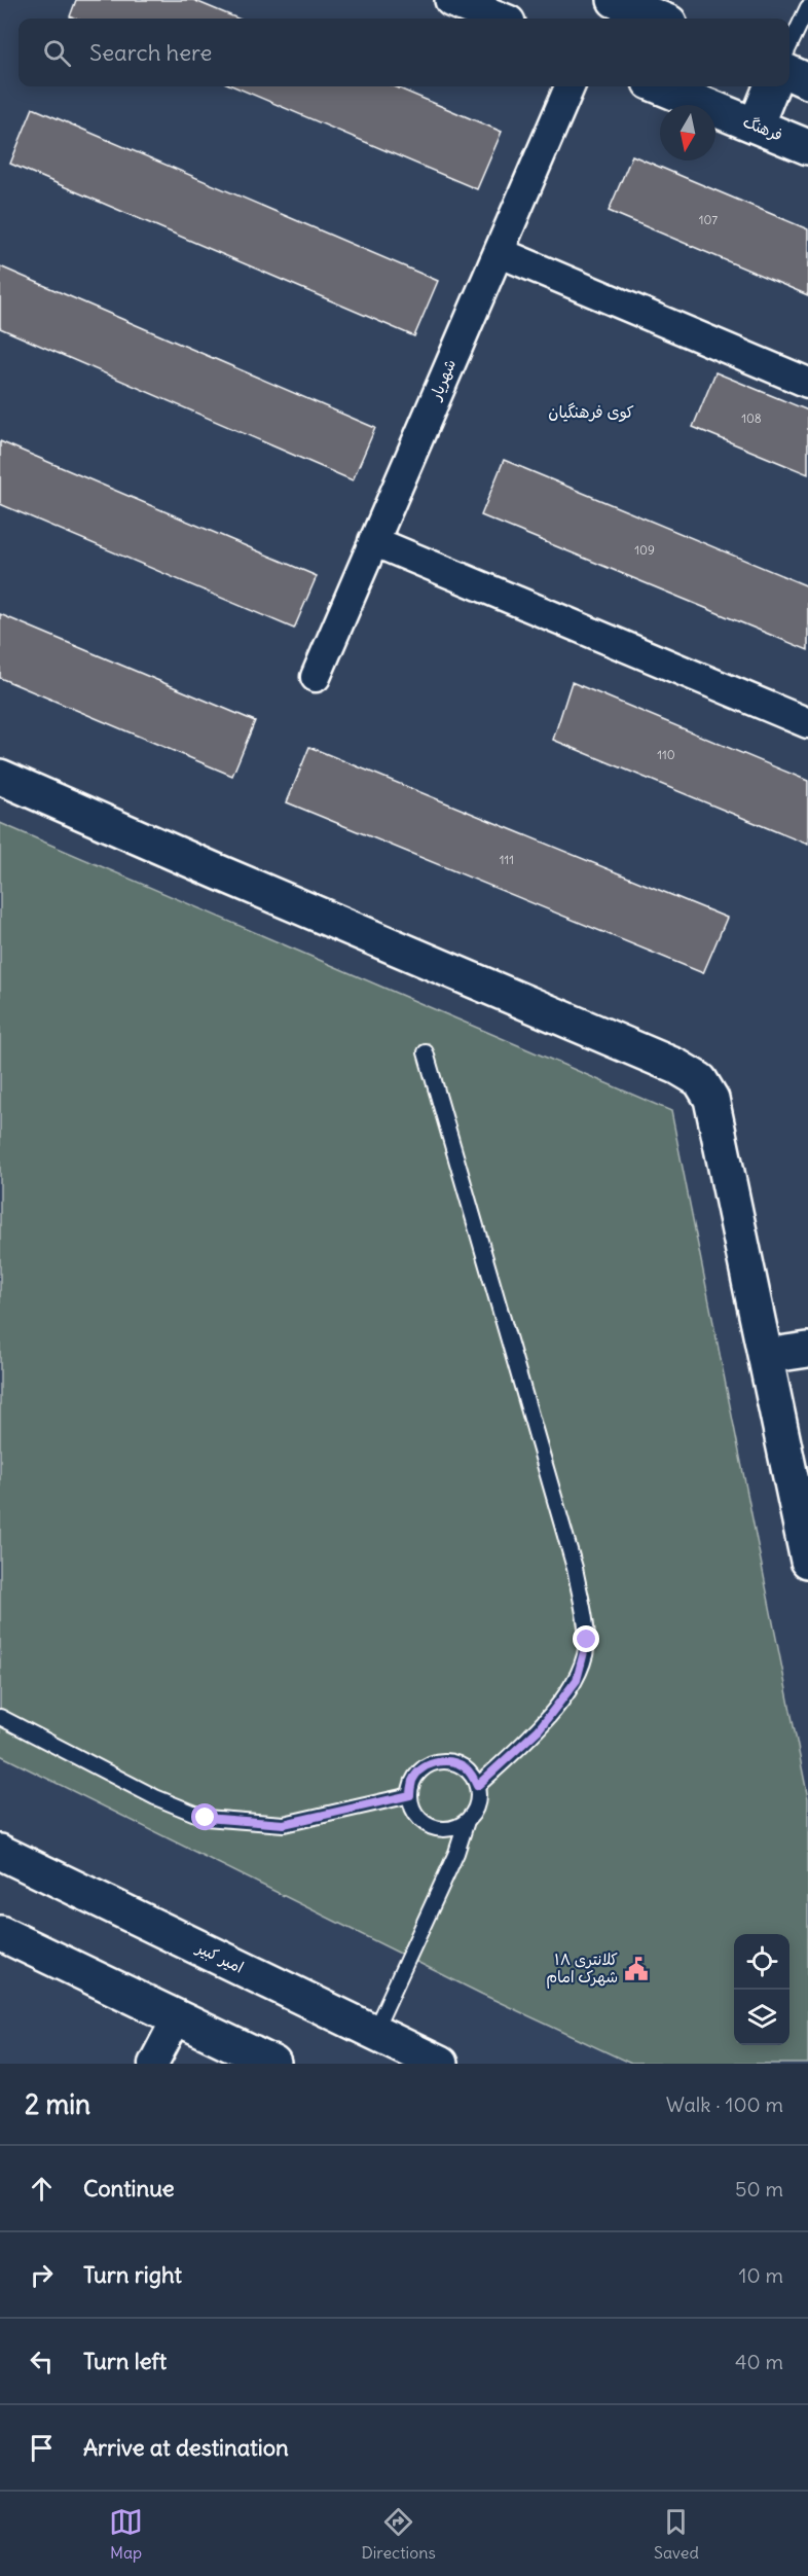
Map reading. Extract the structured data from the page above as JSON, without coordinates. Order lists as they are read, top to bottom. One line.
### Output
{"streets":{"street":["فرهنگ","شهریار","امیر کبیر"]},"districts":["کوی فرهنگیان"],"places":{"public building":["کلانتری ١٨ شهرک امام"]},"house_numbers":["107","108","109","110","111"],"north":"bottom","page":{"search":"Search here","heading":["2 min","Walk · 100 m"],"list":[["Continue","50 m"],["Turn right","10 m"],["Turn left","40 m"],"Arrive at destination"],"nav":["Map","Directions","Saved"]}}
